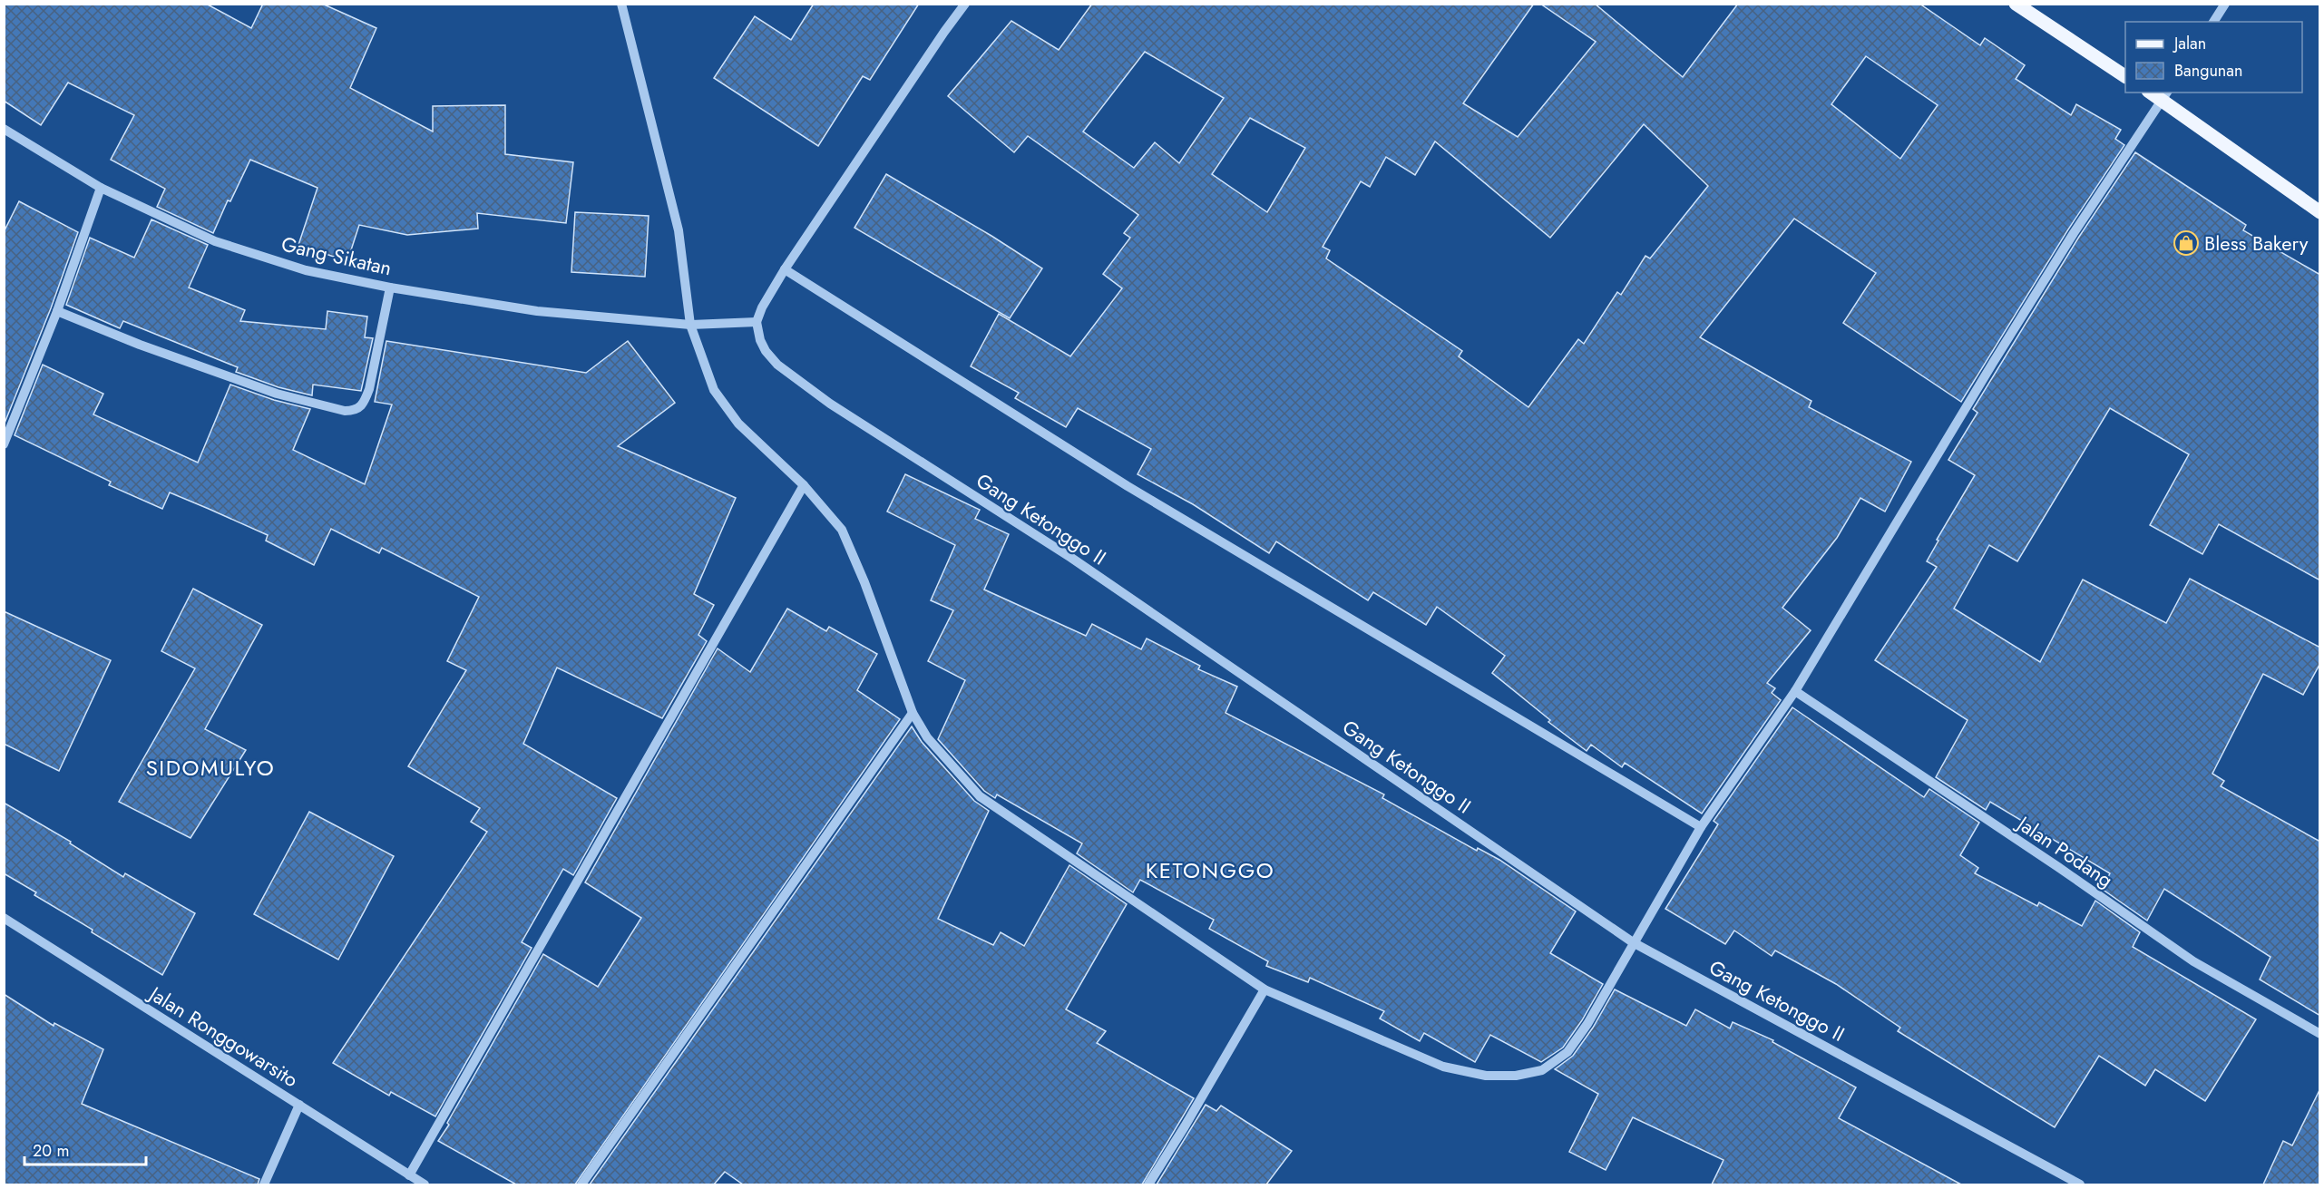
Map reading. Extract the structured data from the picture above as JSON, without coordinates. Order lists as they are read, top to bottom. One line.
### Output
{"streets":{"street":["Gang Sikatan","Gang Ketonggo II","Jalan Podang","Jalan Ronggowarsito"]},"crossings":[["Gang Sikatan","Gang Ketonggo II"]],"districts":["SIDOMULYO","KETONGGO"],"places":{"shop":["Bless Bakery"]},"legend":["Jalan","Bangunan"],"scale_bar":"20 m"}
